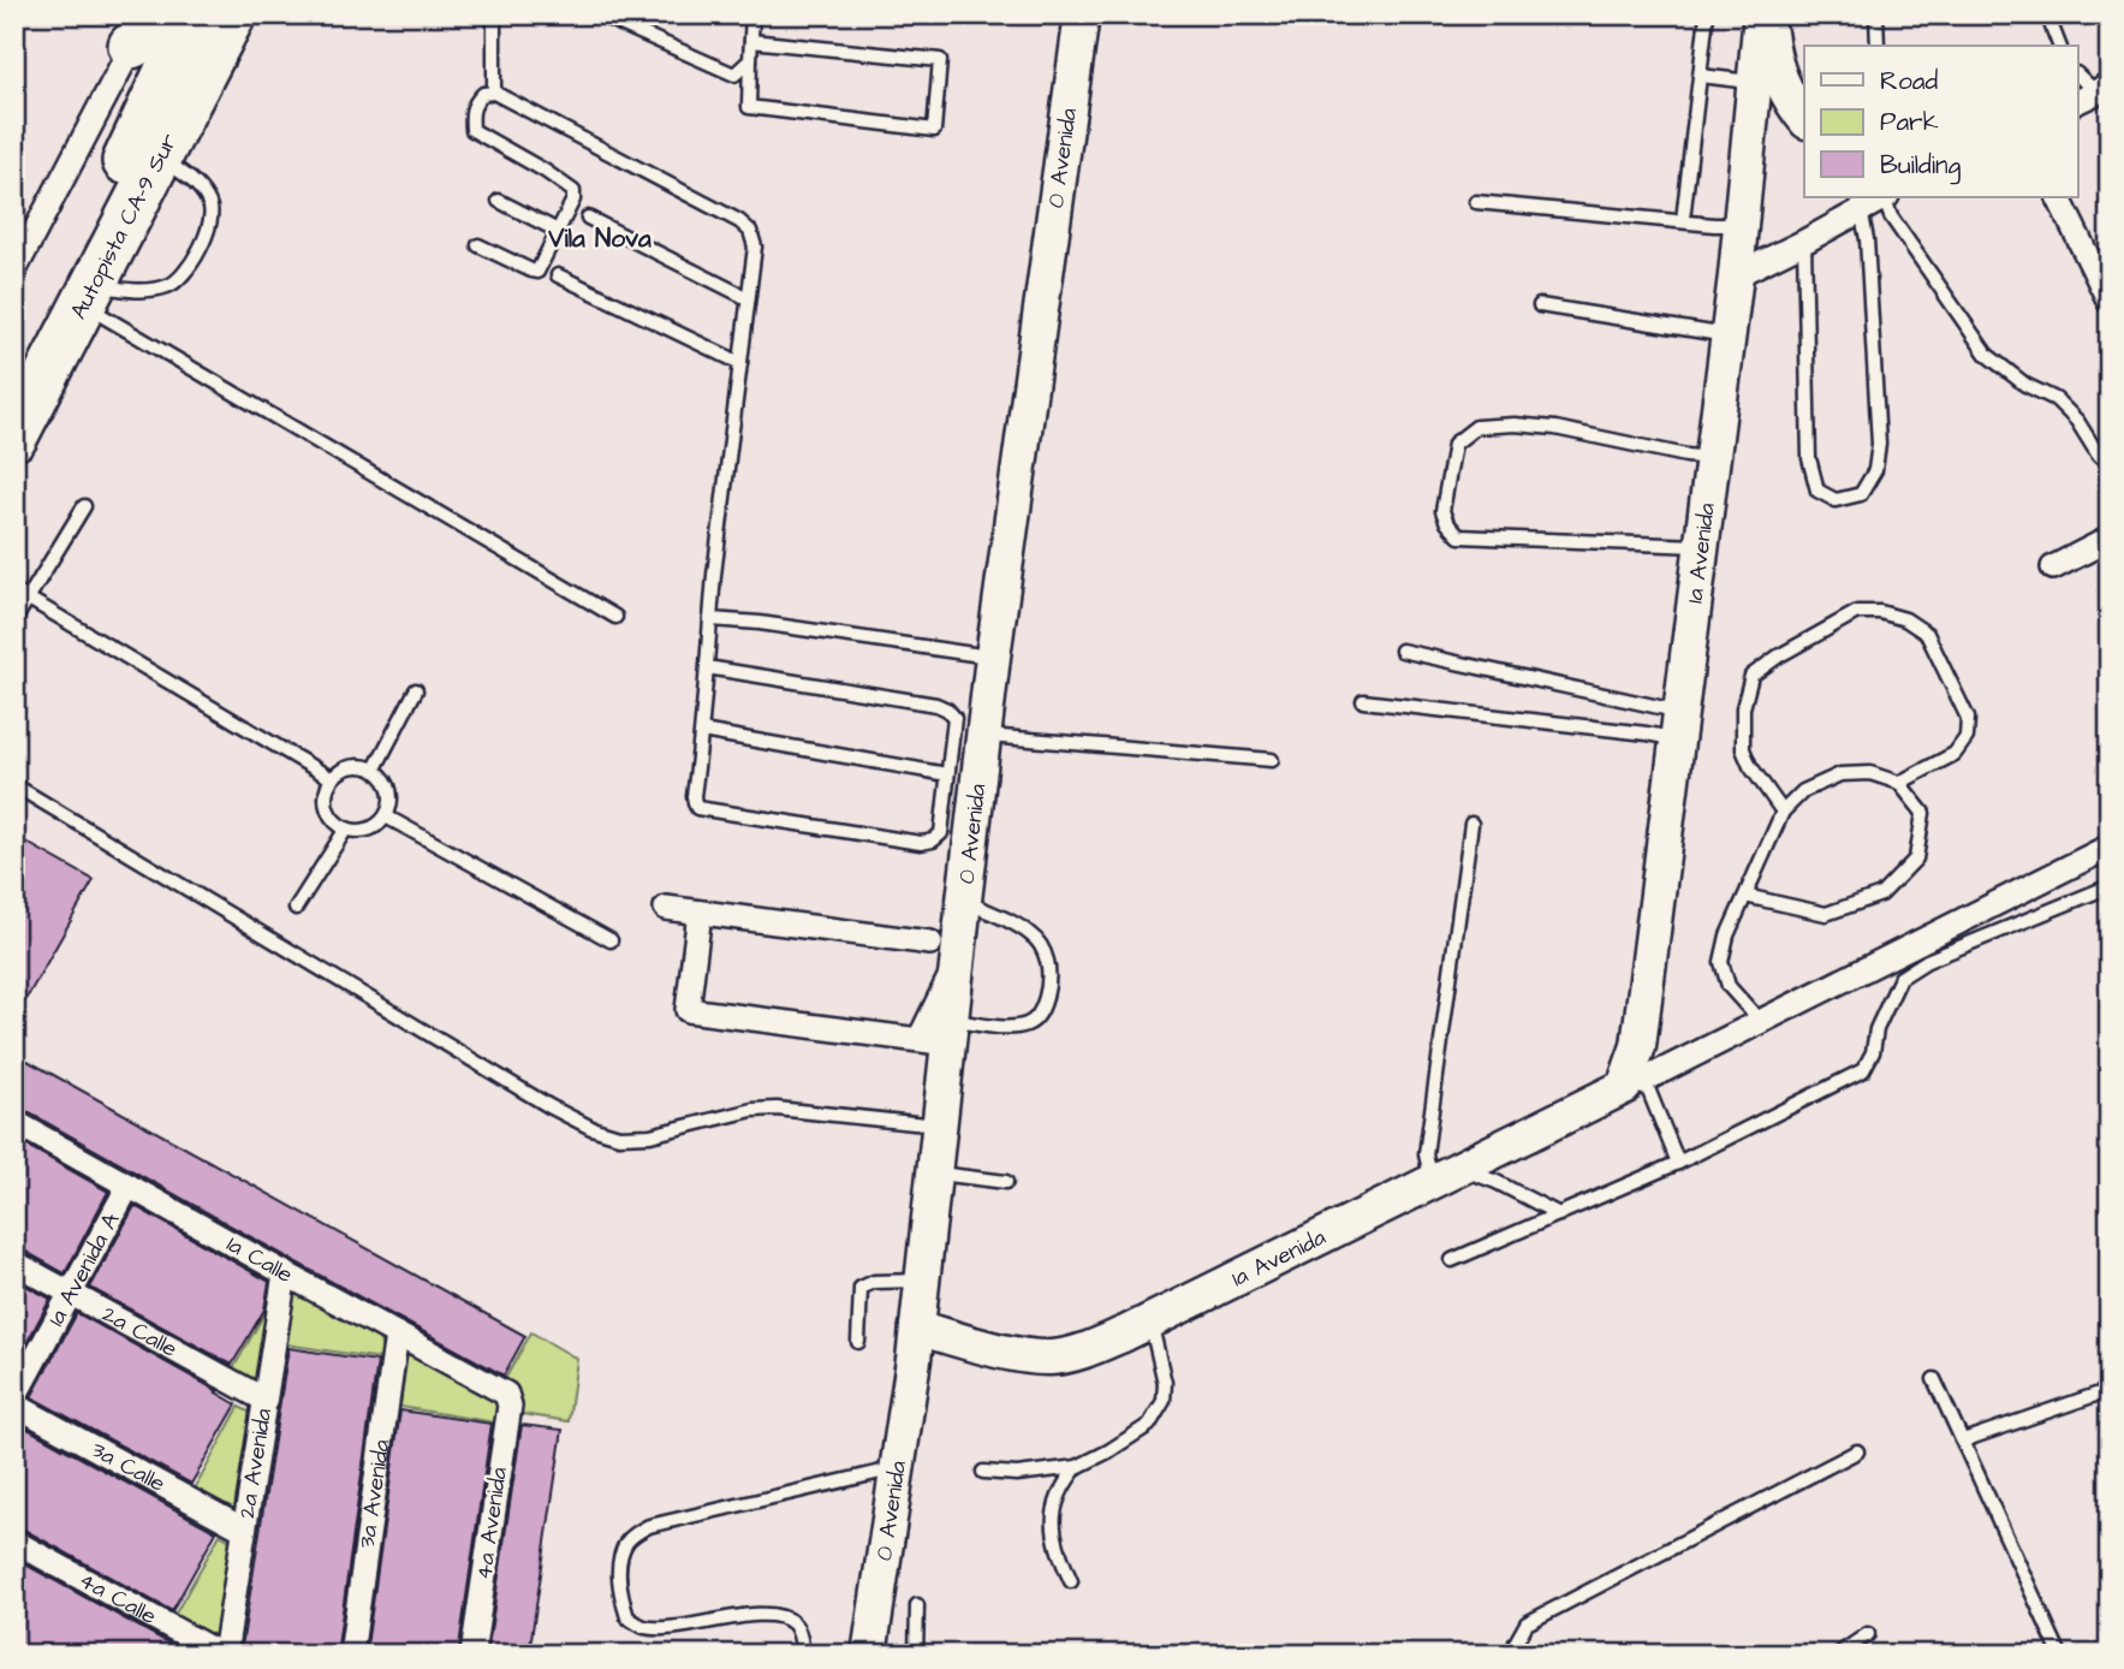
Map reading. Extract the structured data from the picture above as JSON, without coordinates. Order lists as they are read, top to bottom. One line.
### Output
{"streets":{"highway":["Autopista CA-9 Sur"],"street":["0 Avenida","1a Avenida","1a Calle","1a Avenida A","2a Calle","2a Avenida","3a Calle","3a Avenida","4a Avenida","4a Calle"]},"crossings":[["0 Avenida","1a Avenida"],["1a Calle","1a Avenida A"],["1a Calle","2a Avenida"],["1a Calle","3a Avenida"],["1a Calle","4a Avenida"],["1a Avenida A","2a Calle"],["2a Calle","2a Avenida"],["2a Avenida","3a Calle"],["2a Avenida","4a Calle"]],"districts":["Vila Nova"],"legend":["Road","Park","Building"]}
